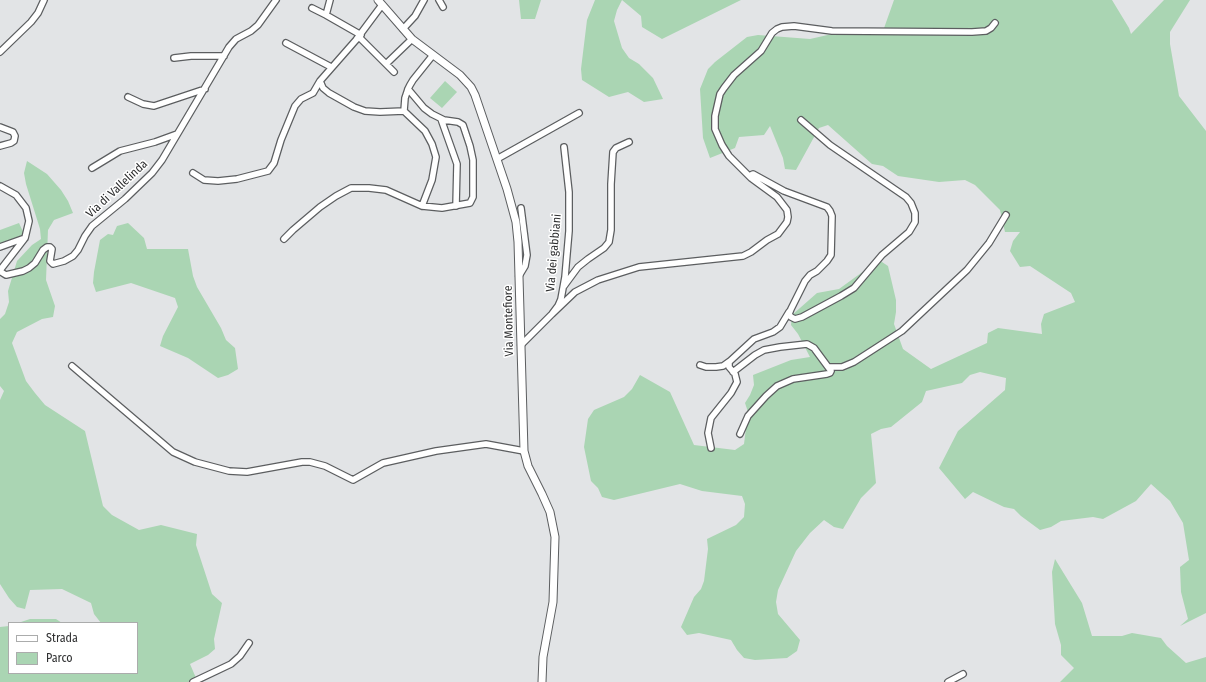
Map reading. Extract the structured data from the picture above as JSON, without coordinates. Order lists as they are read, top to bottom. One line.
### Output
{"streets":{"main road":["Via Montefiore"],"street":["Via di Vallelinda","Via dei gabbiani"]},"crossings":[["Via dei gabbiani","Via Montefiore"]],"legend":["Strada","Parco"]}
